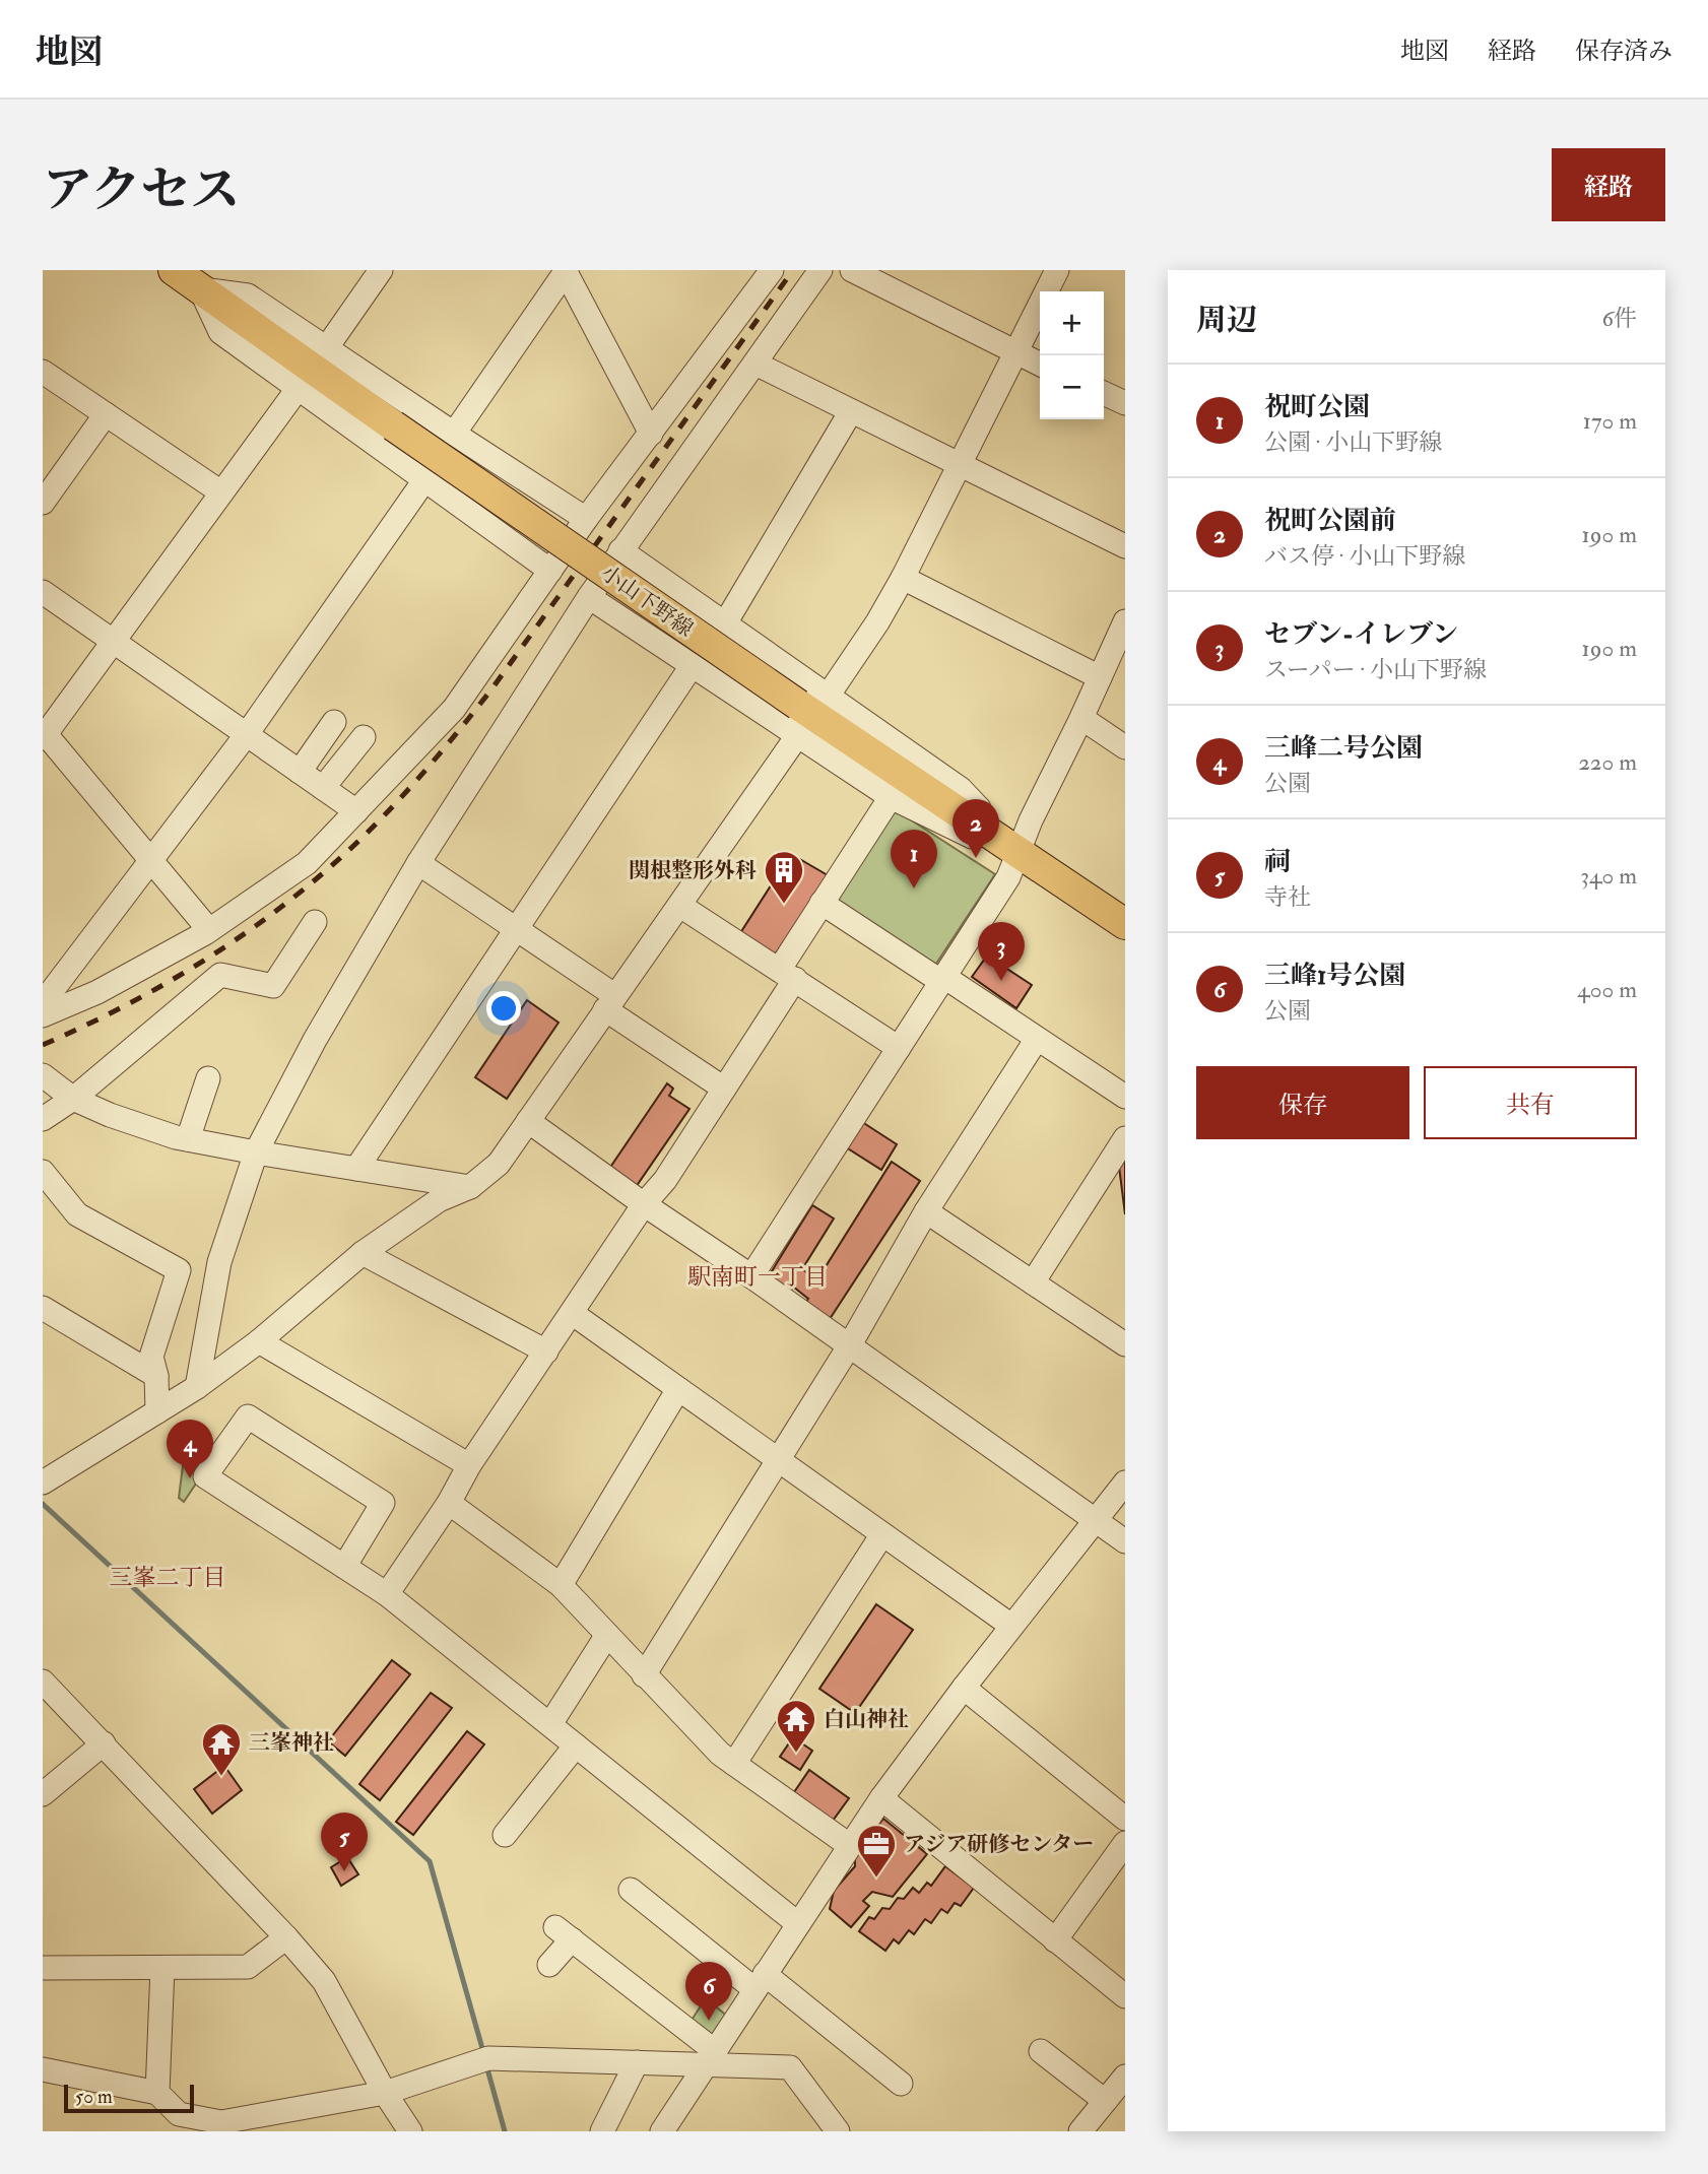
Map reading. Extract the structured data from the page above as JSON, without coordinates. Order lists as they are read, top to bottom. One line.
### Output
{"streets":{"main road":["小山下野線"]},"districts":["駅南町一丁目","三峯二丁目"],"places":{"building":["関根整形外科"],"temple":["白山神社","三峯神社"],"office":["アジア研修センター"]},"scale_bar":"50 m","page":{"header":"地図","nav":["地図","経路","保存済み"],"buttons":["経路",["保存","共有"]],"title":"アクセス","heading":["周辺","6件"],"map_buttons":["+","−"],"list":[{"mark":"1","name":"祝町公園","note":"公園 · 小山下野線","value":"170 m"},{"mark":"2","name":"祝町公園前","note":"バス停 · 小山下野線","value":"190 m"},{"mark":"3","name":"セブン-イレブン","note":"スーパー · 小山下野線","value":"190 m"},{"mark":"4","name":"三峰二号公園","note":"公園","value":"220 m"},{"mark":"5","name":"祠","note":"寺社","value":"340 m"},{"mark":"6","name":"三峰1号公園","note":"公園","value":"400 m"}],"pins":["2","1","3","4","5","6"],"scale":"50 m"}}
